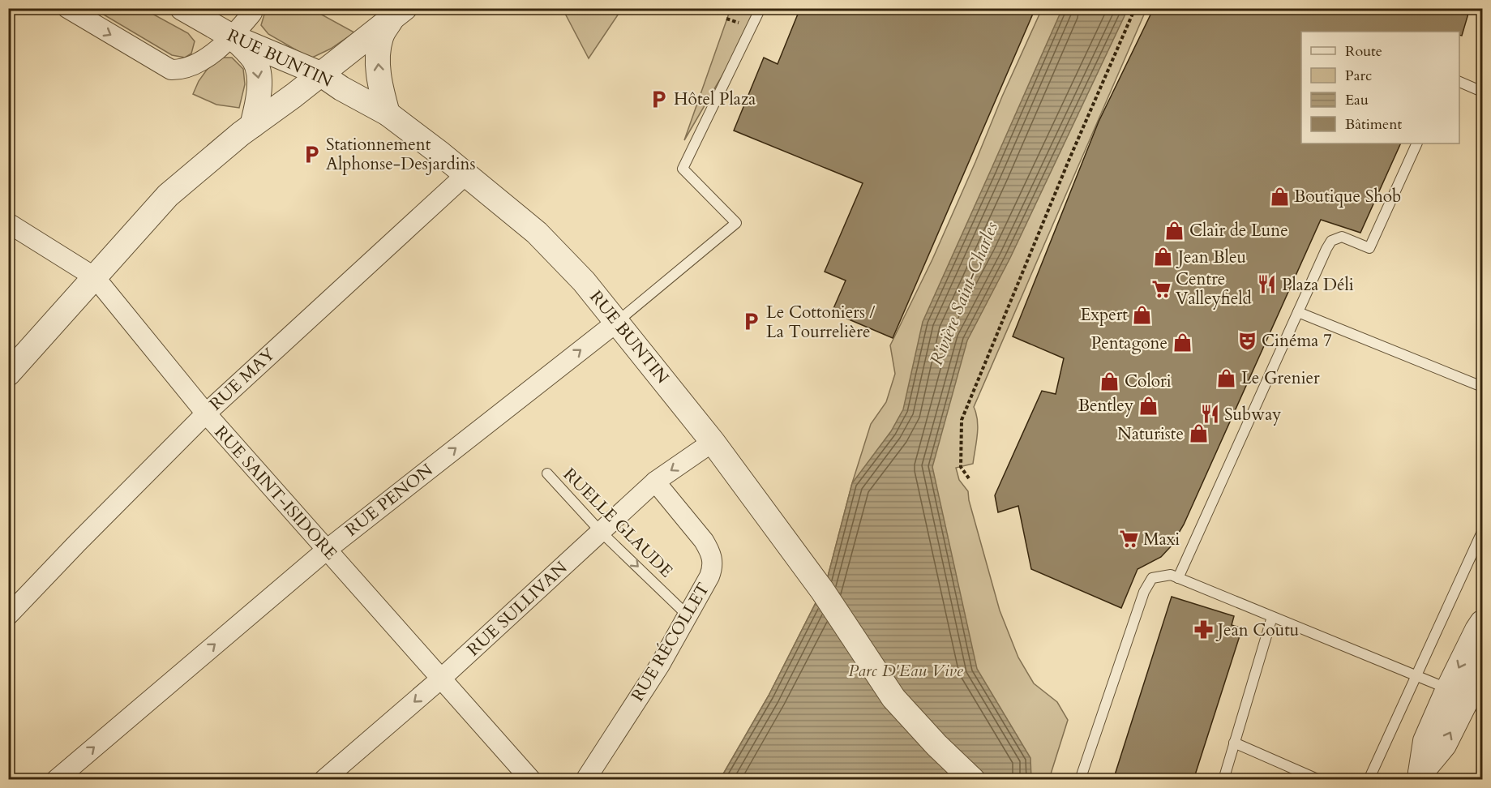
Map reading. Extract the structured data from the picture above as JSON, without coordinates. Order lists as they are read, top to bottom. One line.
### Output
{"streets":{"street":["RUE BUNTIN","RUE MAY","RUE SAINT-ISIDORE","RUE PENON","RUE SULLIVAN","RUE RÉCOLLET"],"lane":["RUELLE GLAUDE"]},"crossings":[["RUE BUNTIN","RUE MAY"],["RUE BUNTIN","RUE PENON"],["RUE BUNTIN","RUE SULLIVAN"],["RUE MAY","RUE SAINT-ISIDORE"],["RUE SAINT-ISIDORE","RUE PENON"],["RUE SAINT-ISIDORE","RUE SULLIVAN"],["RUELLE GLAUDE","RUE SULLIVAN"],["RUELLE GLAUDE","RUE RÉCOLLET"],["RUE SULLIVAN","RUE RÉCOLLET"]],"one_way":["RUE PENON","RUELLE GLAUDE","RUE SULLIVAN"],"water":["Rivière Saint-Charles"],"parks":["Parc D'Eau Vive"],"places":{"parking":["Hôtel Plaza","Stationnement Alphonse-Desjardins","Le Cottoniers / La Tourrelière"],"shop":["Boutique Shob","Clair de Lune","Jean Bleu","Expert","Pentagone","Le Grenier","Colori","Bentley","Naturiste"],"restaurant":["Plaza Déli","Subway"],"supermarket":["Centre Valleyfield","Maxi"],"theatre":["Cinéma 7"],"pharmacy":["Jean Coutu"]},"legend":["Route","Parc","Eau","Bâtiment"]}
